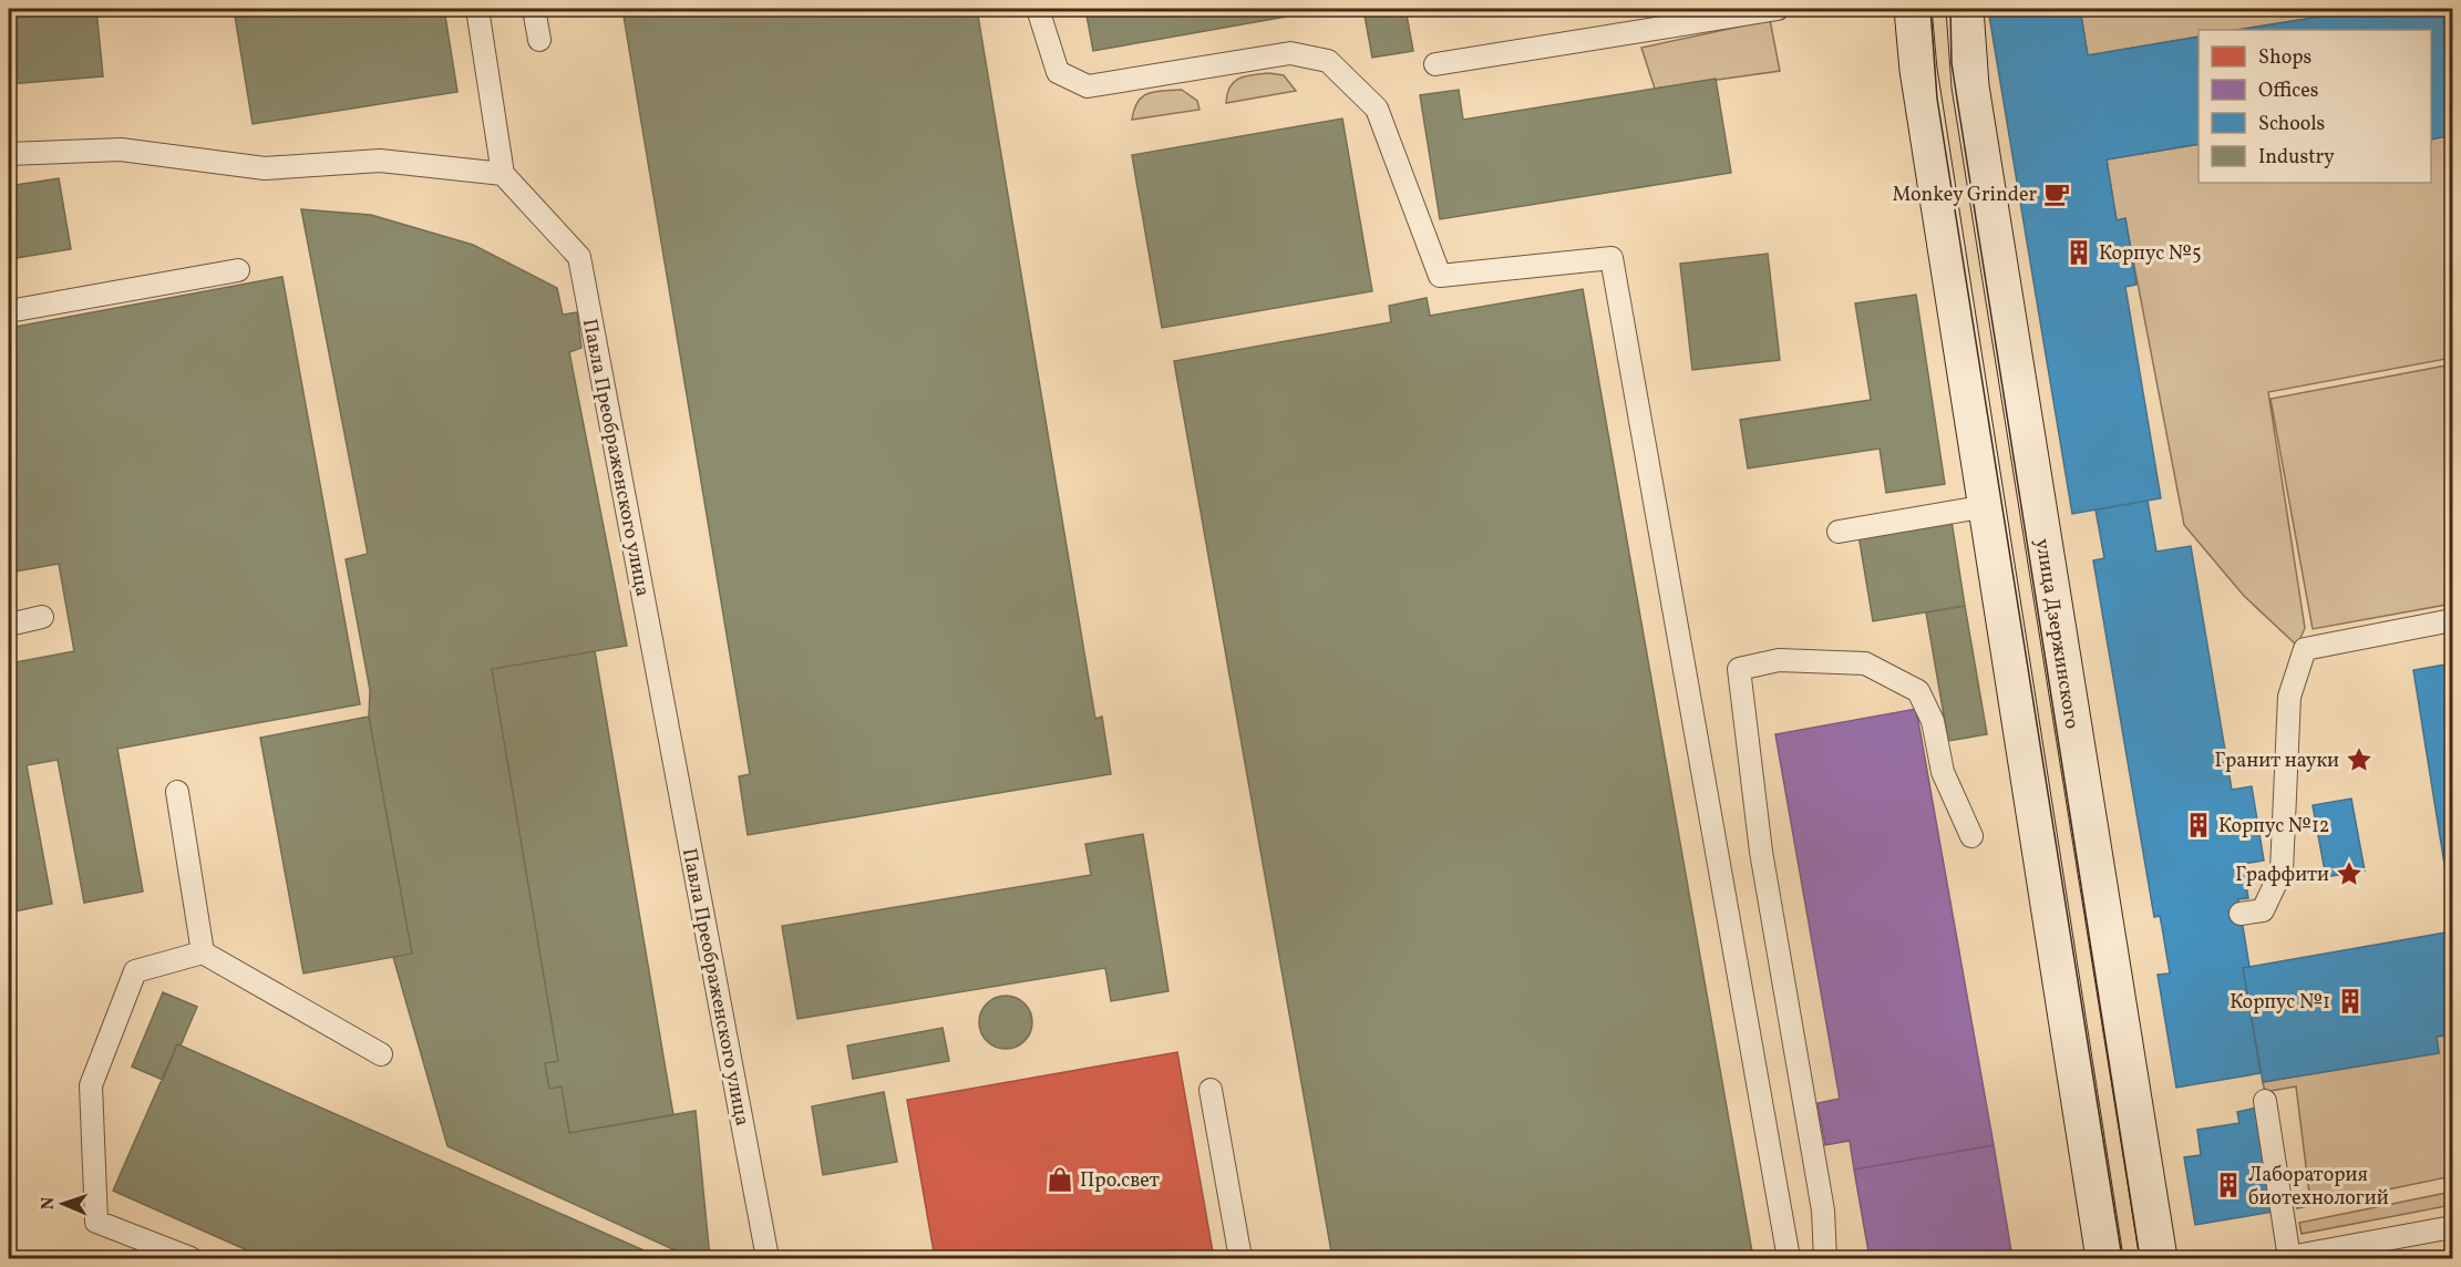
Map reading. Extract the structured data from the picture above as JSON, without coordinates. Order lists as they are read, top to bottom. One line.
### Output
{"streets":{"main road":["улица Дзержинского"],"lane":["Павла Преображенского улица"]},"places":{"cafe":["Monkey Grinder"],"building":["Корпус №5","Корпус №12","Корпус №1","Лаборатория биотехнологий"],"place":["Гранит науки","Граффити"],"shop":["Про.свет"]},"legend":["Shops","Offices","Schools","Industry"],"north":"left"}
